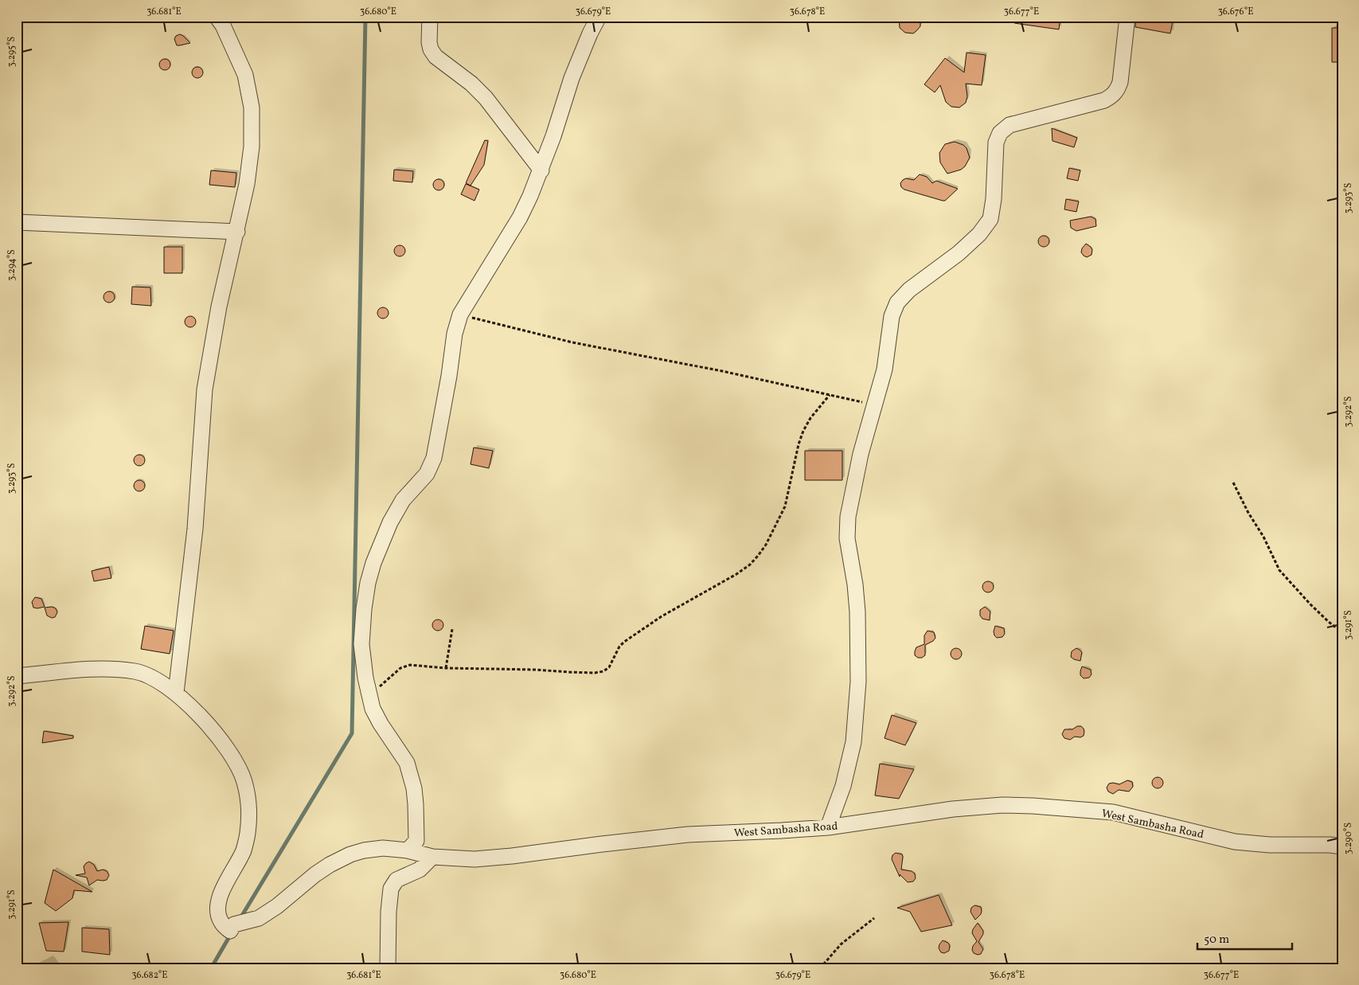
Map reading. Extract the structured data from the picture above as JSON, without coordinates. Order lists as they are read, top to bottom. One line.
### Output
{"streets":{"street":["West Sambasha Road"]},"scale_bar":"50 m","coordinates":["36.681°E","36.680°E","36.679°E","36.678°E","36.677°E","36.676°E","3.295°S","3.293°S","3.294°S","3.292°S","3.291°S","3.290°S","36.682°E"]}
